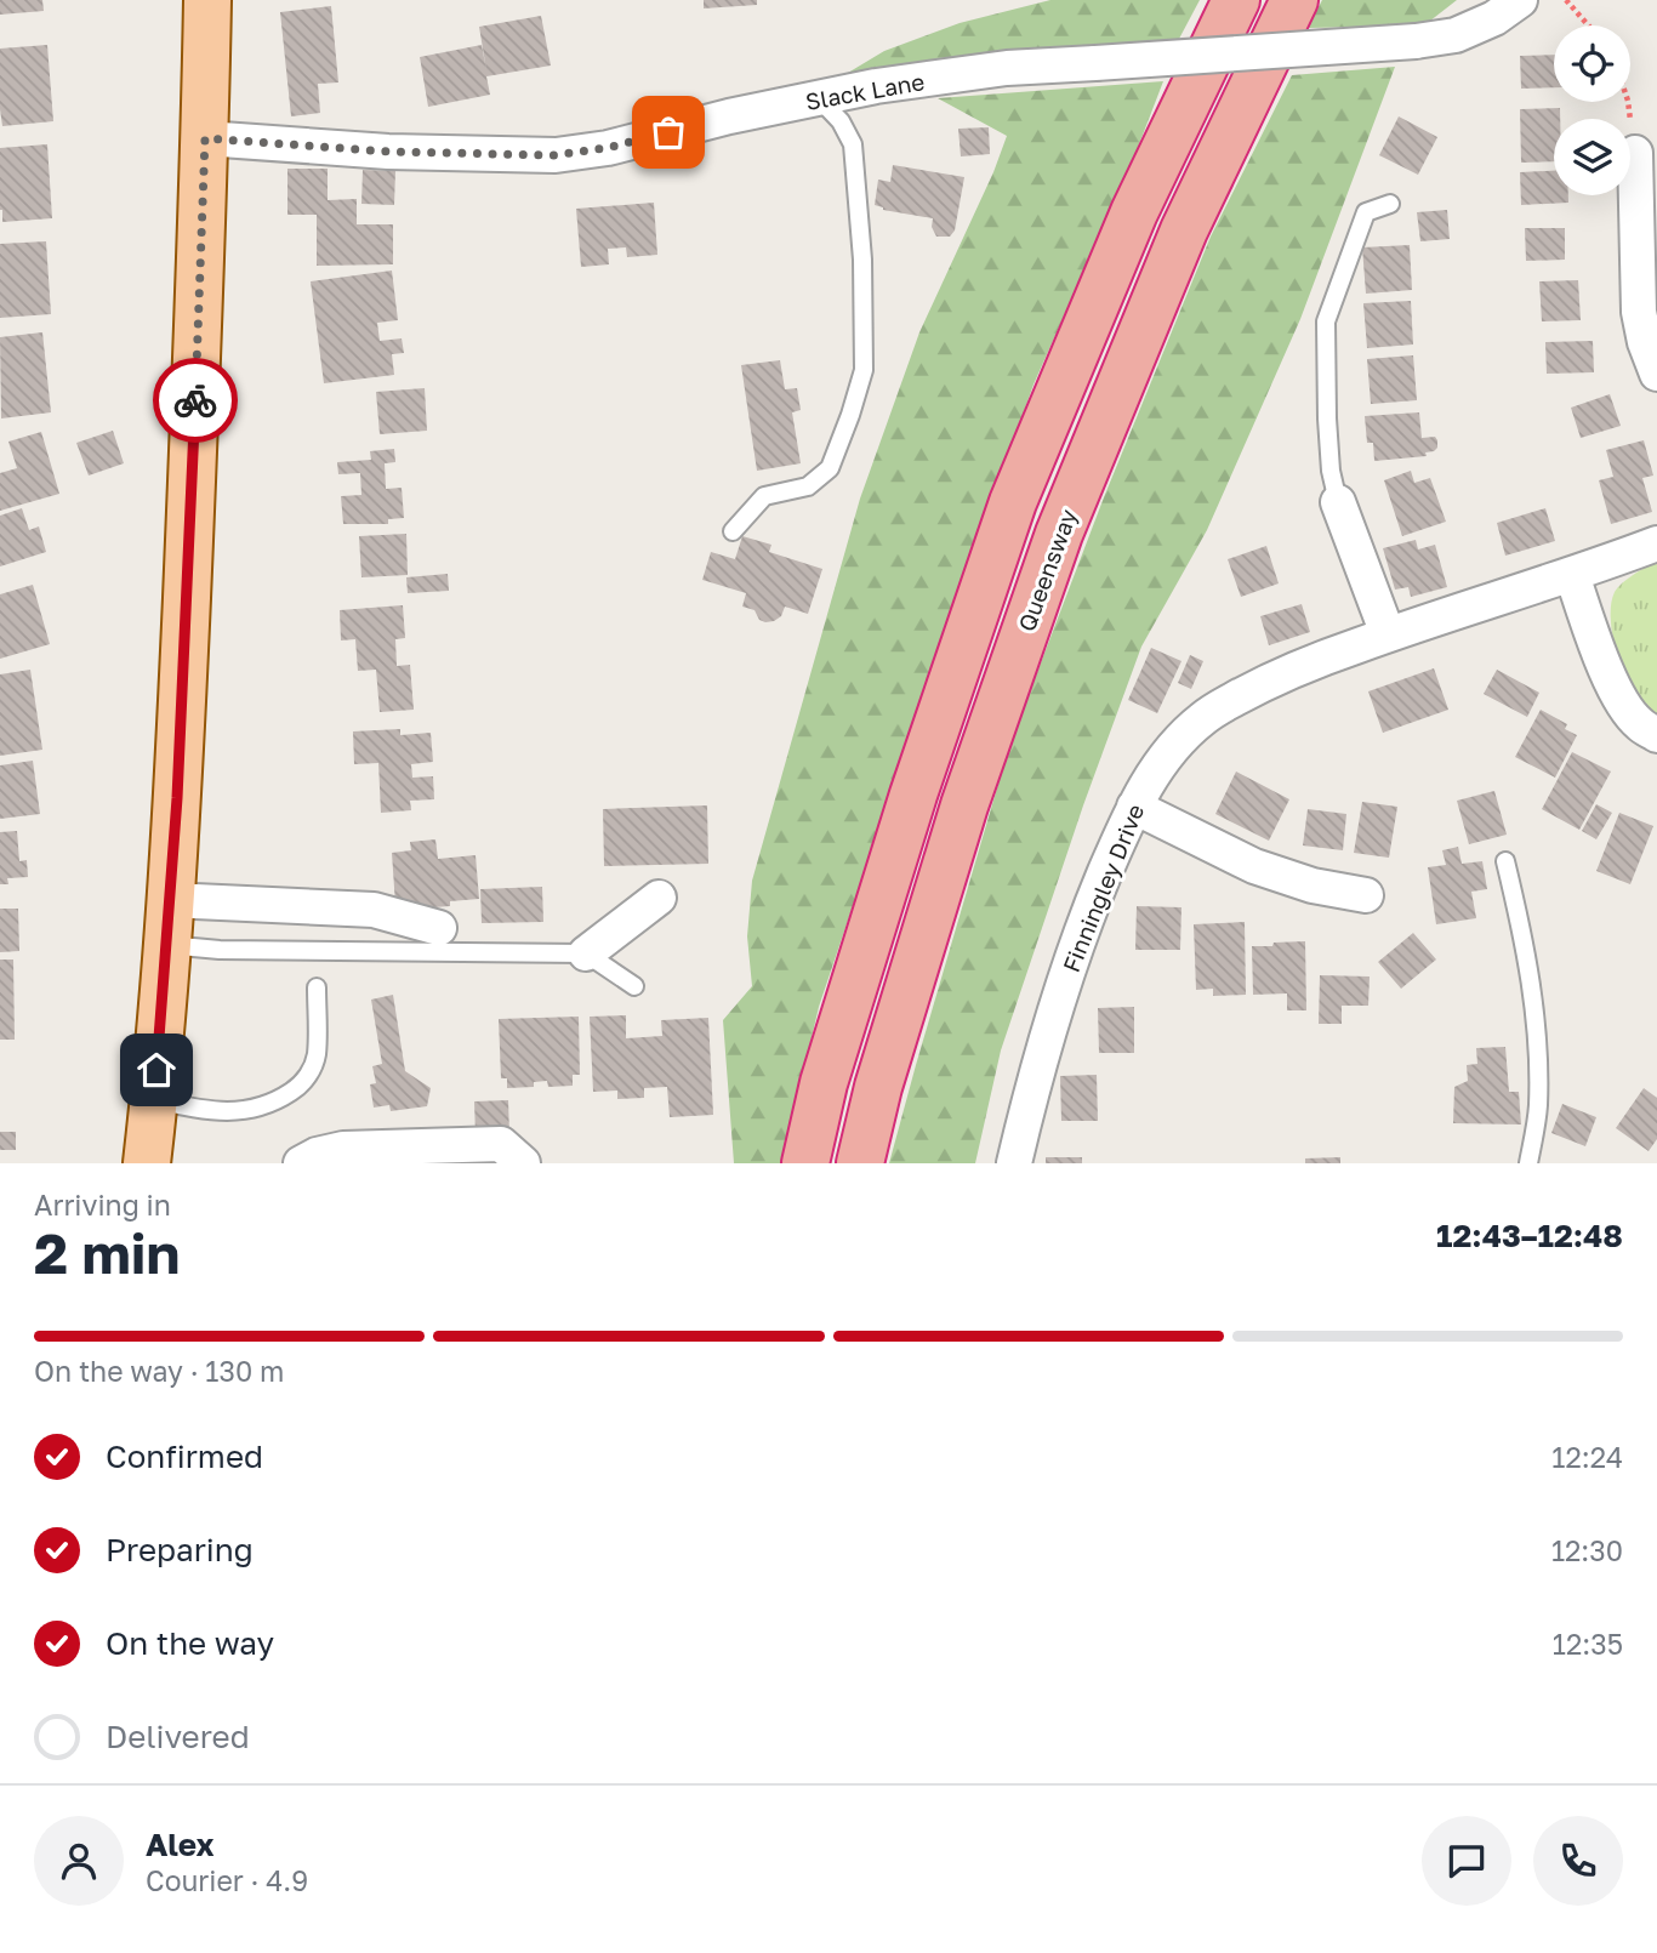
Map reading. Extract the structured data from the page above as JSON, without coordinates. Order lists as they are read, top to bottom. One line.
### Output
{"streets":{"highway":["Queensway"],"street":["Slack Lane","Finningley Drive"]},"page":{"heading":["2 min","Arriving in","12:43–12:48"],"panel":["Alex","Courier · 4.9"],"bar":"On the way · 130 m","list":[["Confirmed","12:24"],["Preparing","12:30"],["On the way","12:35"],"Delivered"]}}
